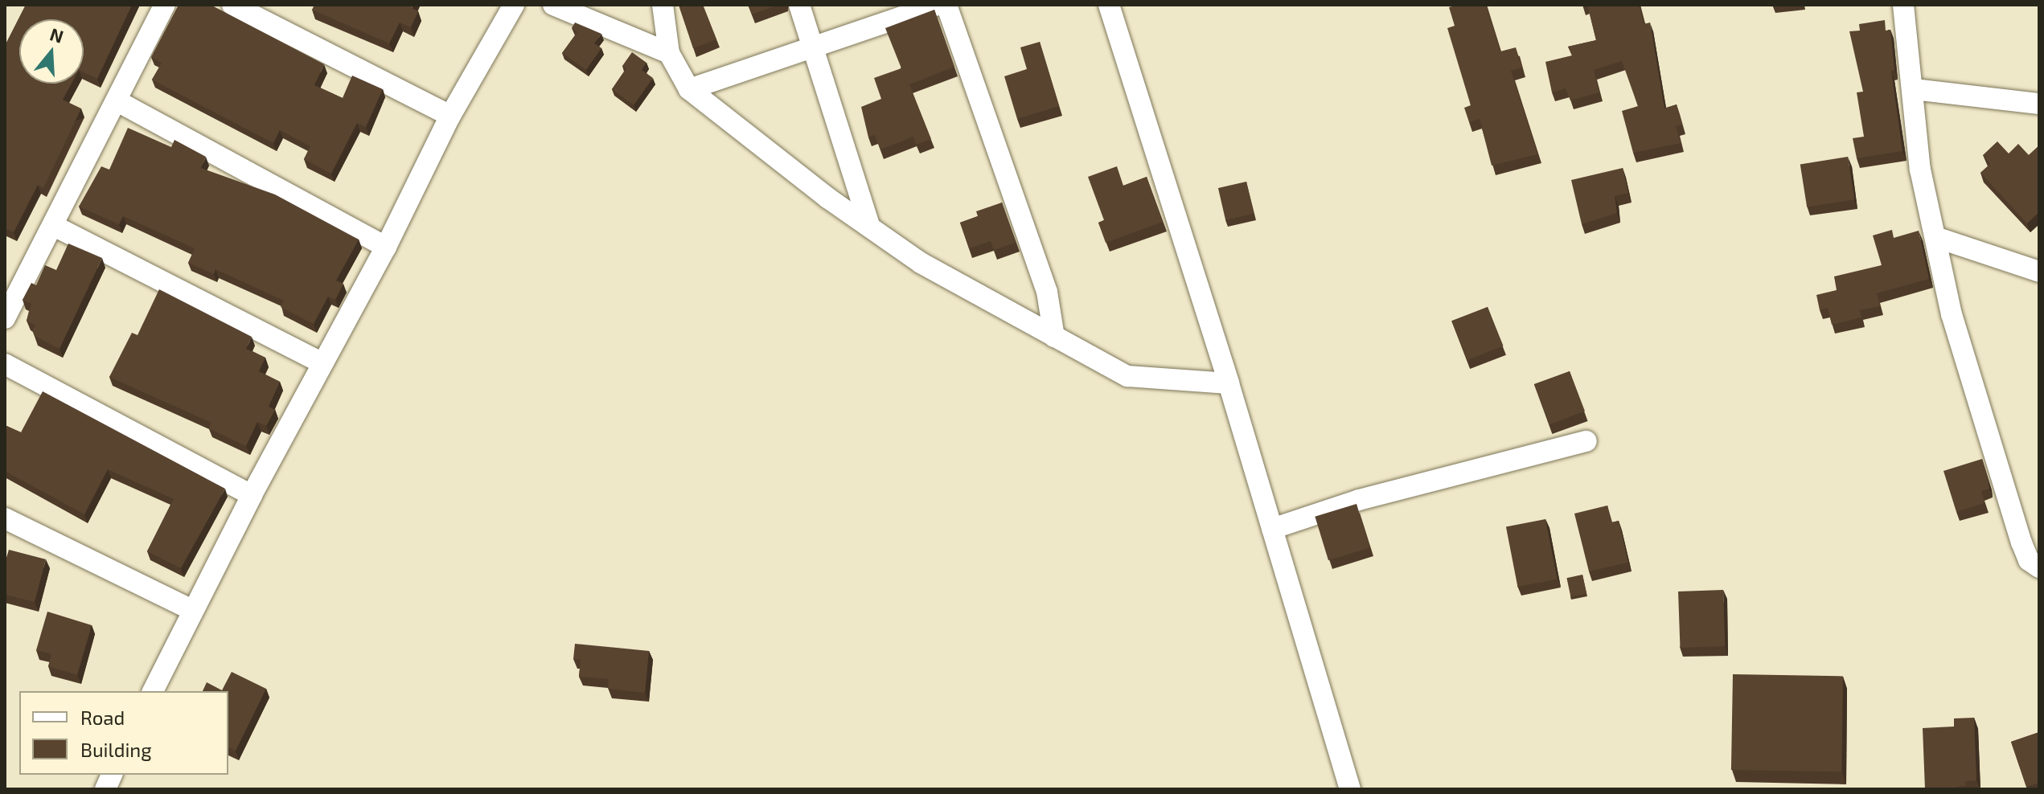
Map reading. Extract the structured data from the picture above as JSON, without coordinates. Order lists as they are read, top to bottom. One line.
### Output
{"legend":["Road","Building"],"north":"top"}
